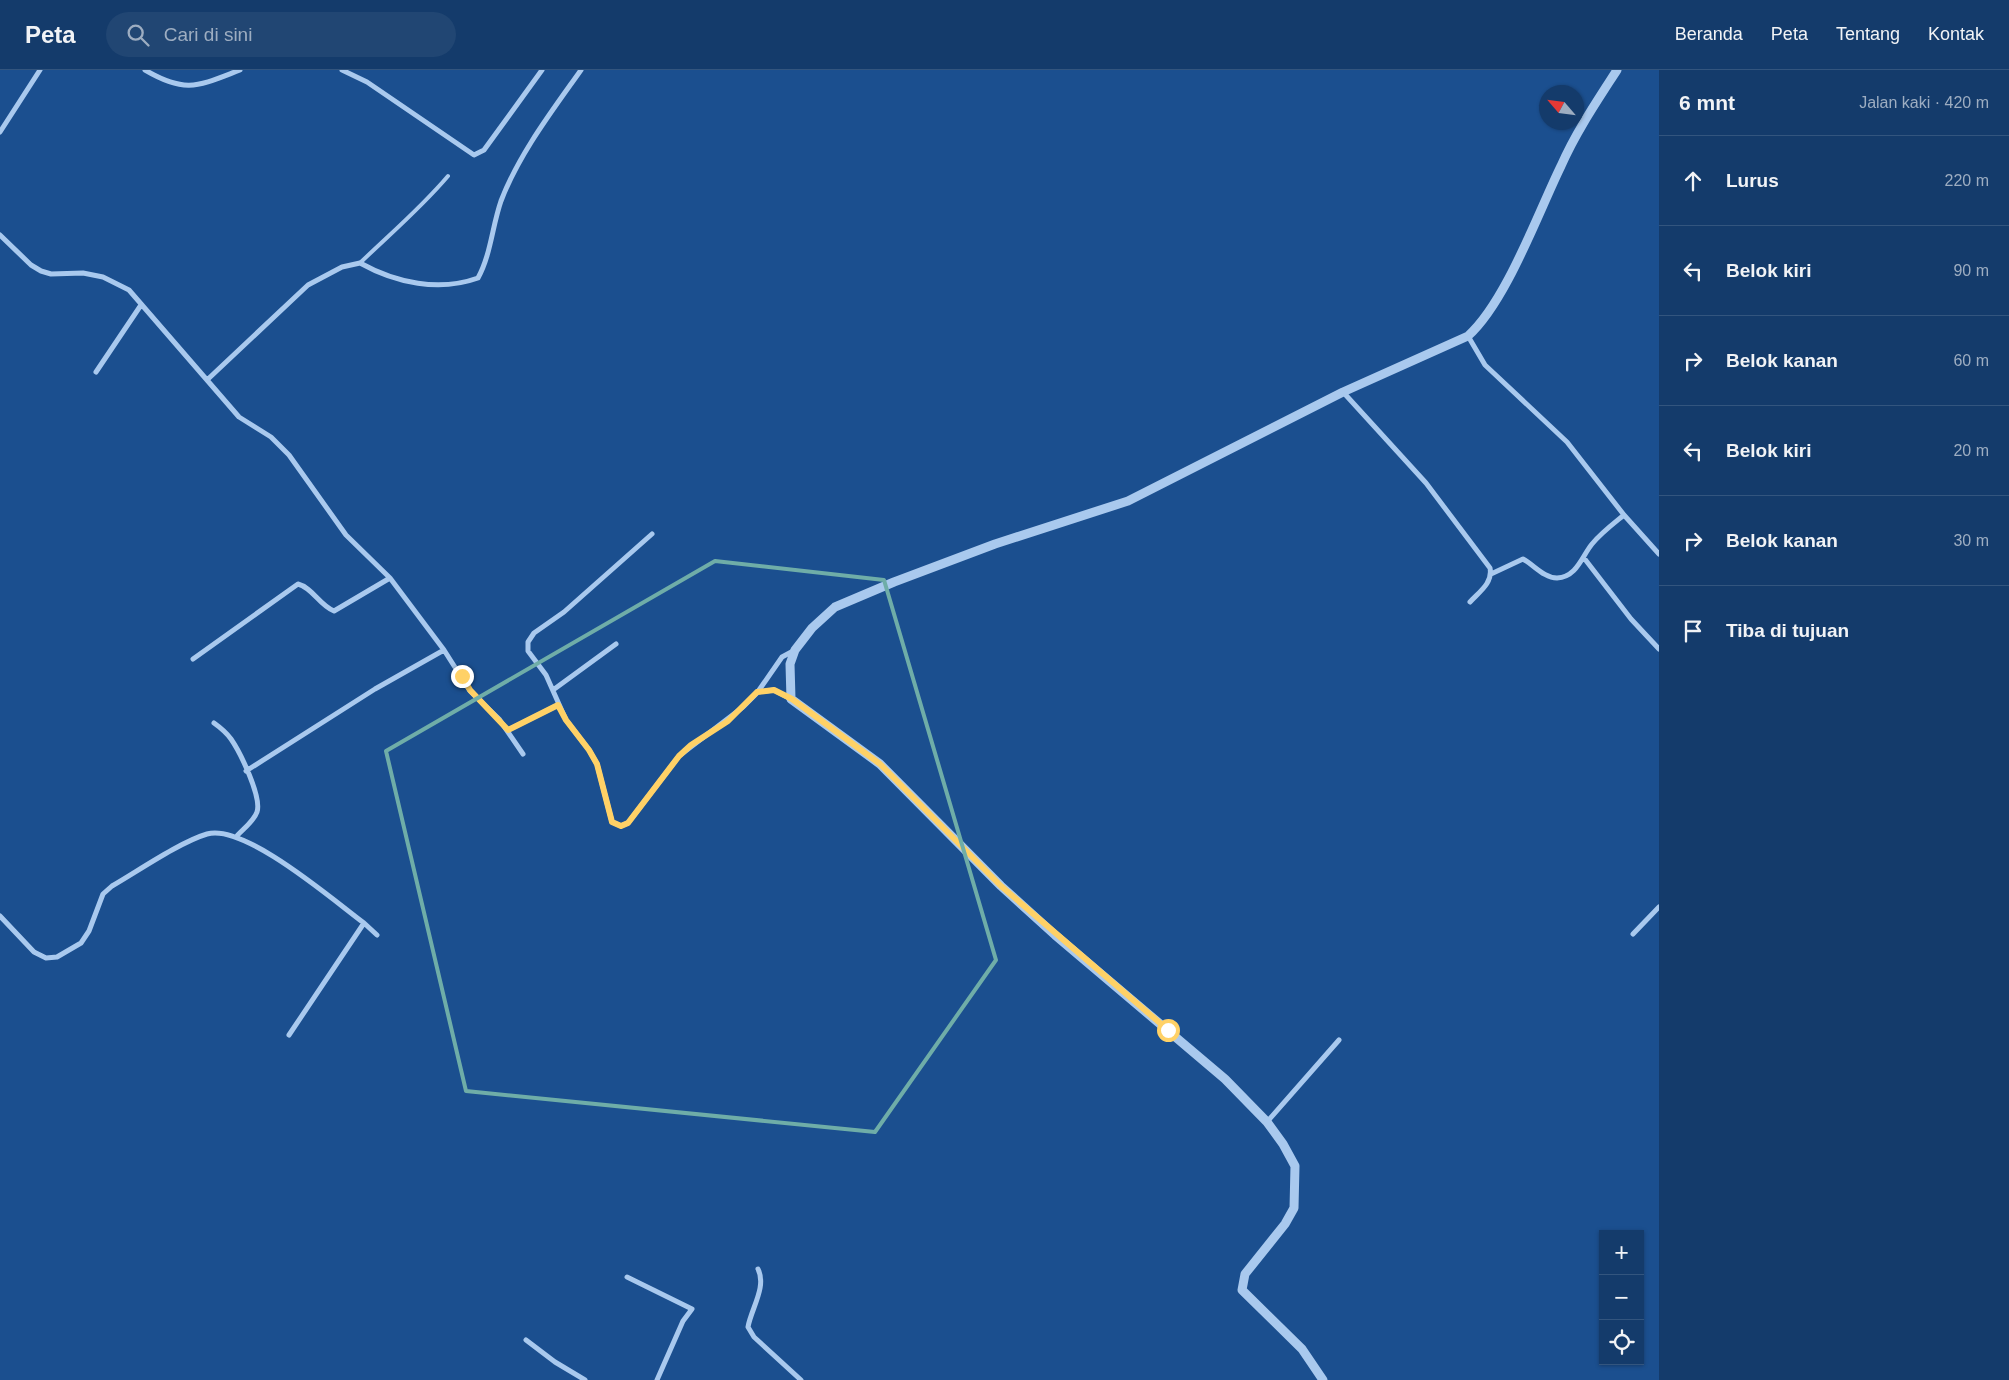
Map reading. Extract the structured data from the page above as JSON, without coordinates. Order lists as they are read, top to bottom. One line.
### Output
{"north":"top left","page":{"header":"Peta","search":"Cari di sini","nav":["Beranda","Peta","Tentang","Kontak"],"heading":["6 mnt","Jalan kaki · 420 m"],"list":[["Lurus","220 m"],["Belok kiri","90 m"],["Belok kanan","60 m"],["Belok kiri","20 m"],["Belok kanan","30 m"],"Tiba di tujuan"],"map_buttons":["+","−"]}}
